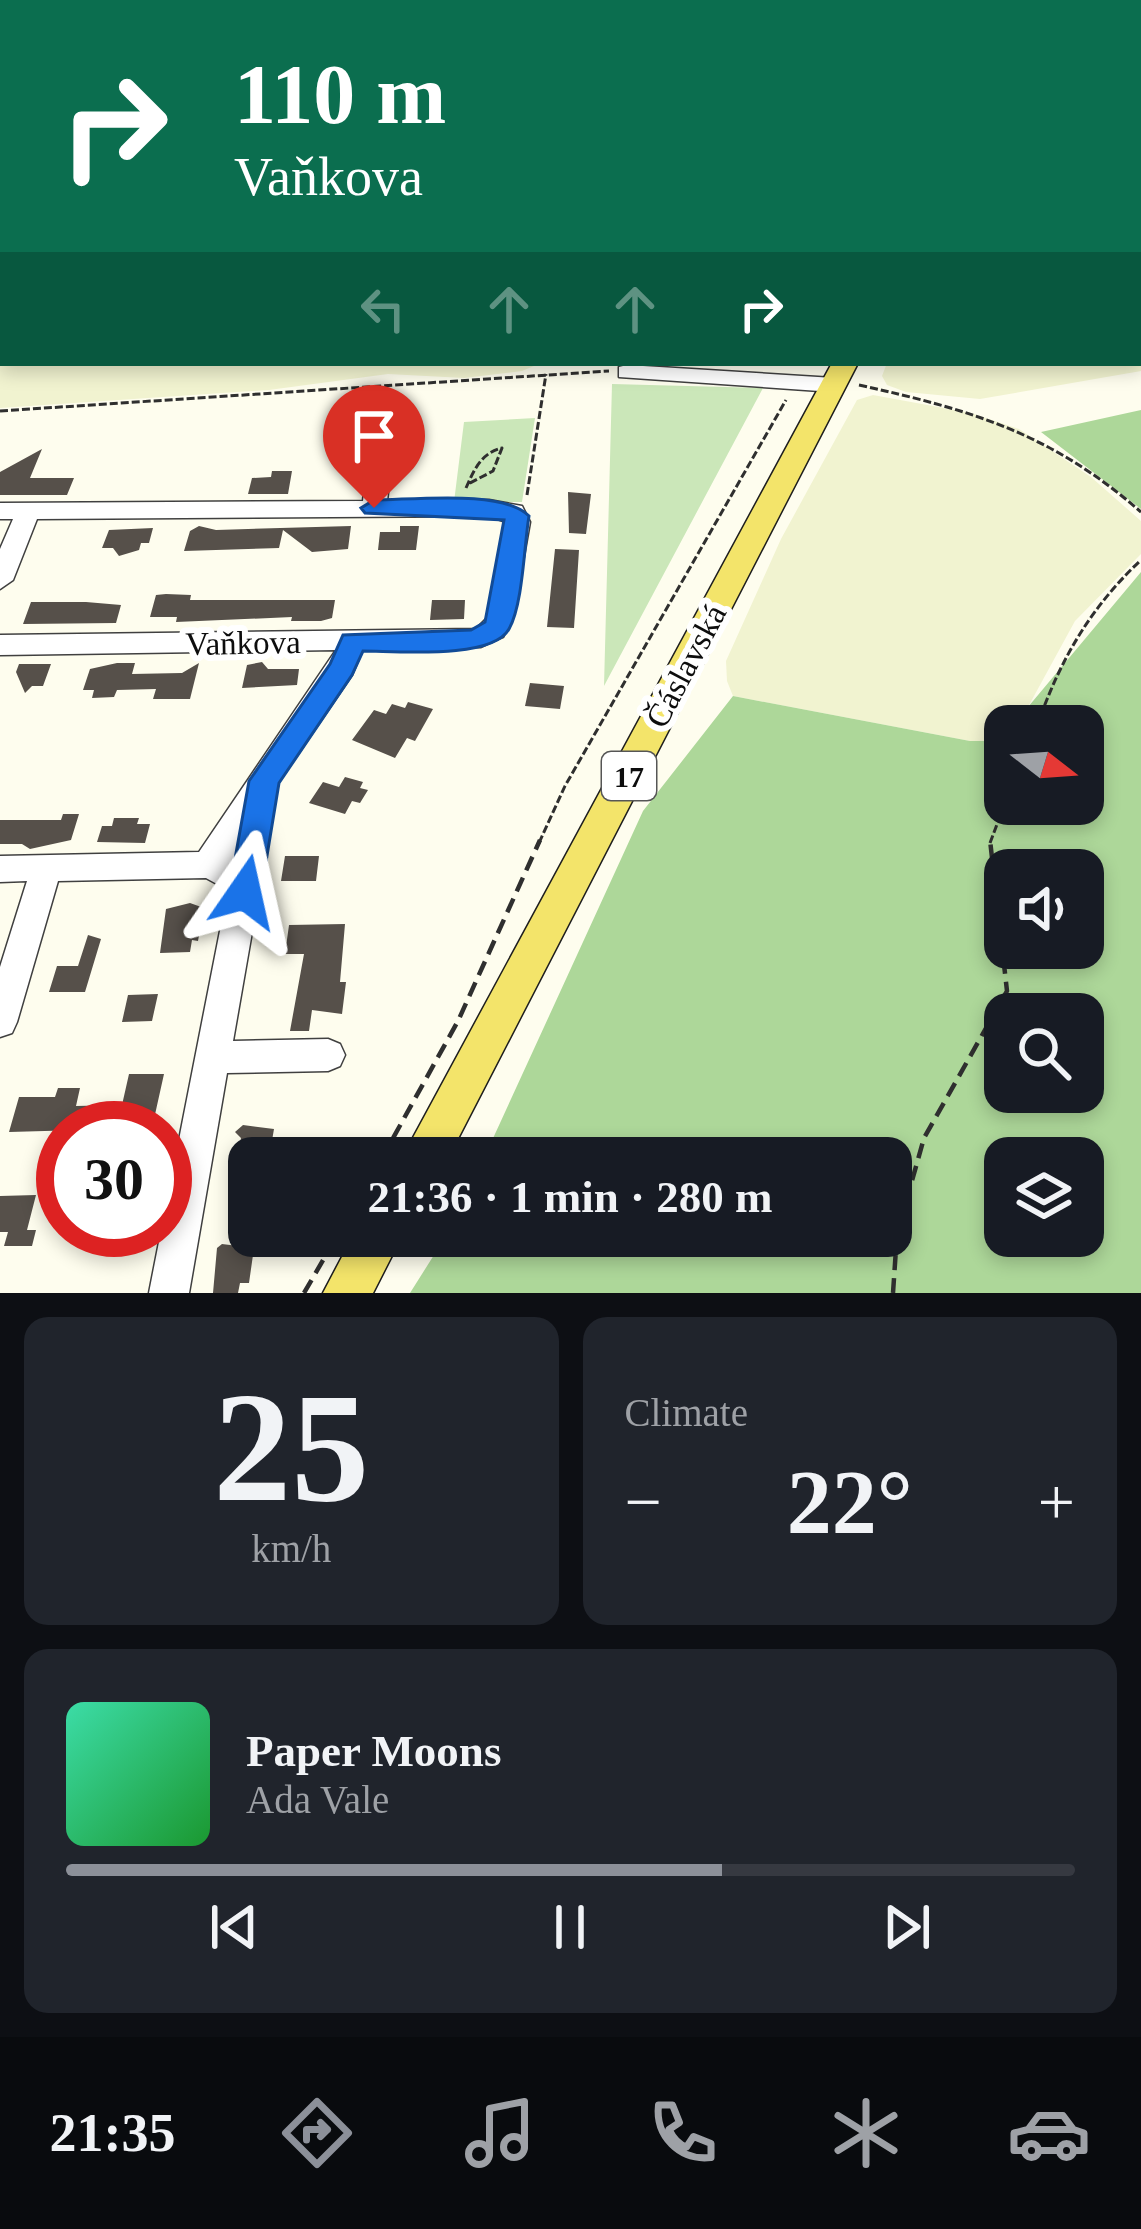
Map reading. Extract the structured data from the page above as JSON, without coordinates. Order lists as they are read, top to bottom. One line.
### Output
{"streets":{"main road":["Čáslavská","17"],"street":["Vaňkova"]},"north":"right","page":{"turn":["110 m","Vaňkova"],"limit":"30","trip":"21:36 · 1 min · 280 m","tile":[["25","km/h"],"Climate"],"heat":["−","22°","+"],"song":["Paper Moons","Ada Vale"],"tabs":"21:35"}}
